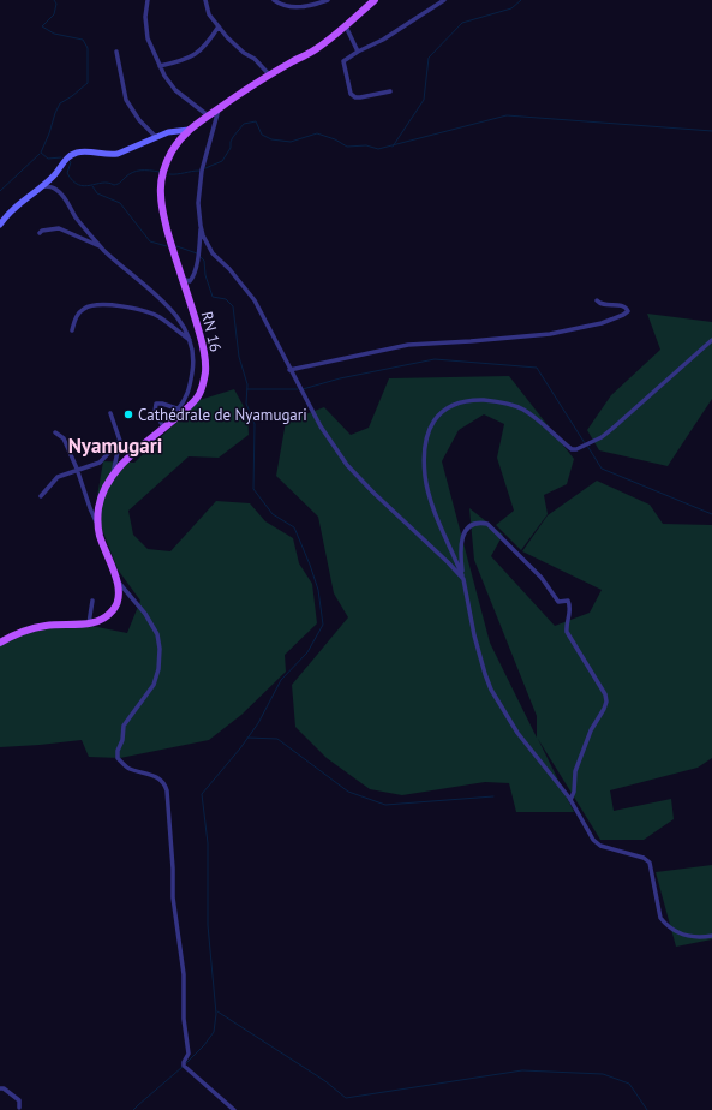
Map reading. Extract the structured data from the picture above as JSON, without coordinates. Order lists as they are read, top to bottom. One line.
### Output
{"streets":{"main road":["RN 16"]},"districts":["Nyamugari"],"places":["Cathédrale de Nyamugari"]}
